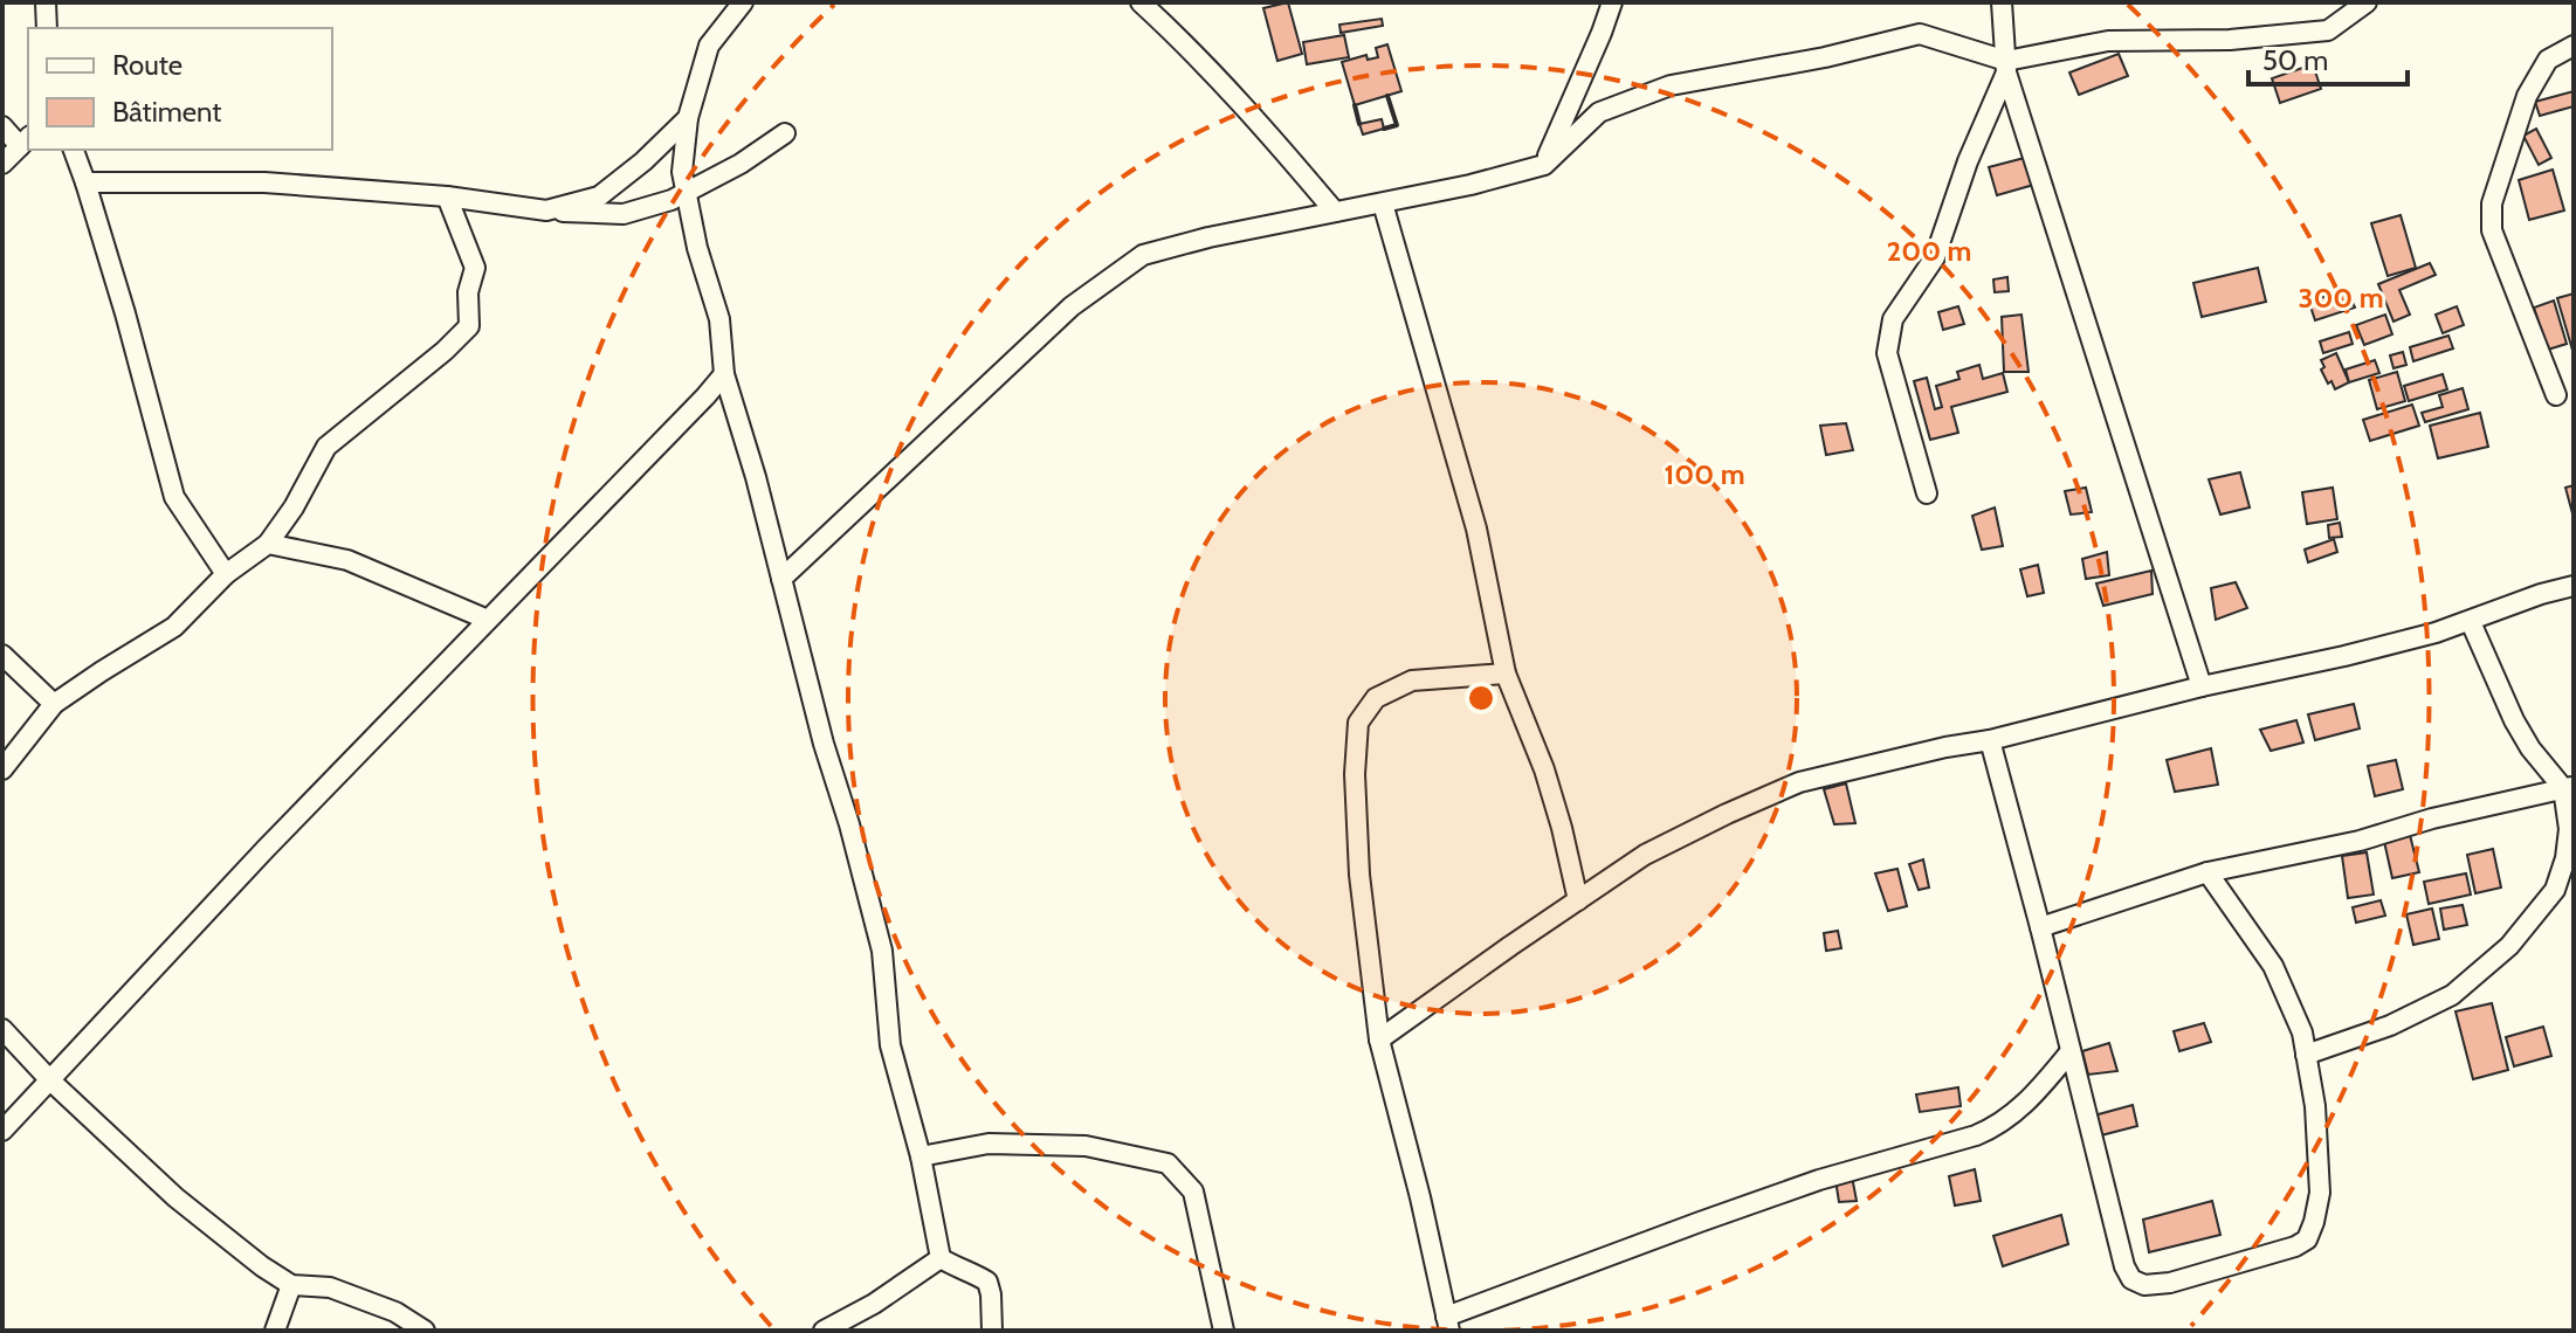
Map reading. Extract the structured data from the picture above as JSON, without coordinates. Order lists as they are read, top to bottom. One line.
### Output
{"legend":["Route","Bâtiment"],"scale_bar":"50 m","rings":["200 m","300 m","100 m"]}
